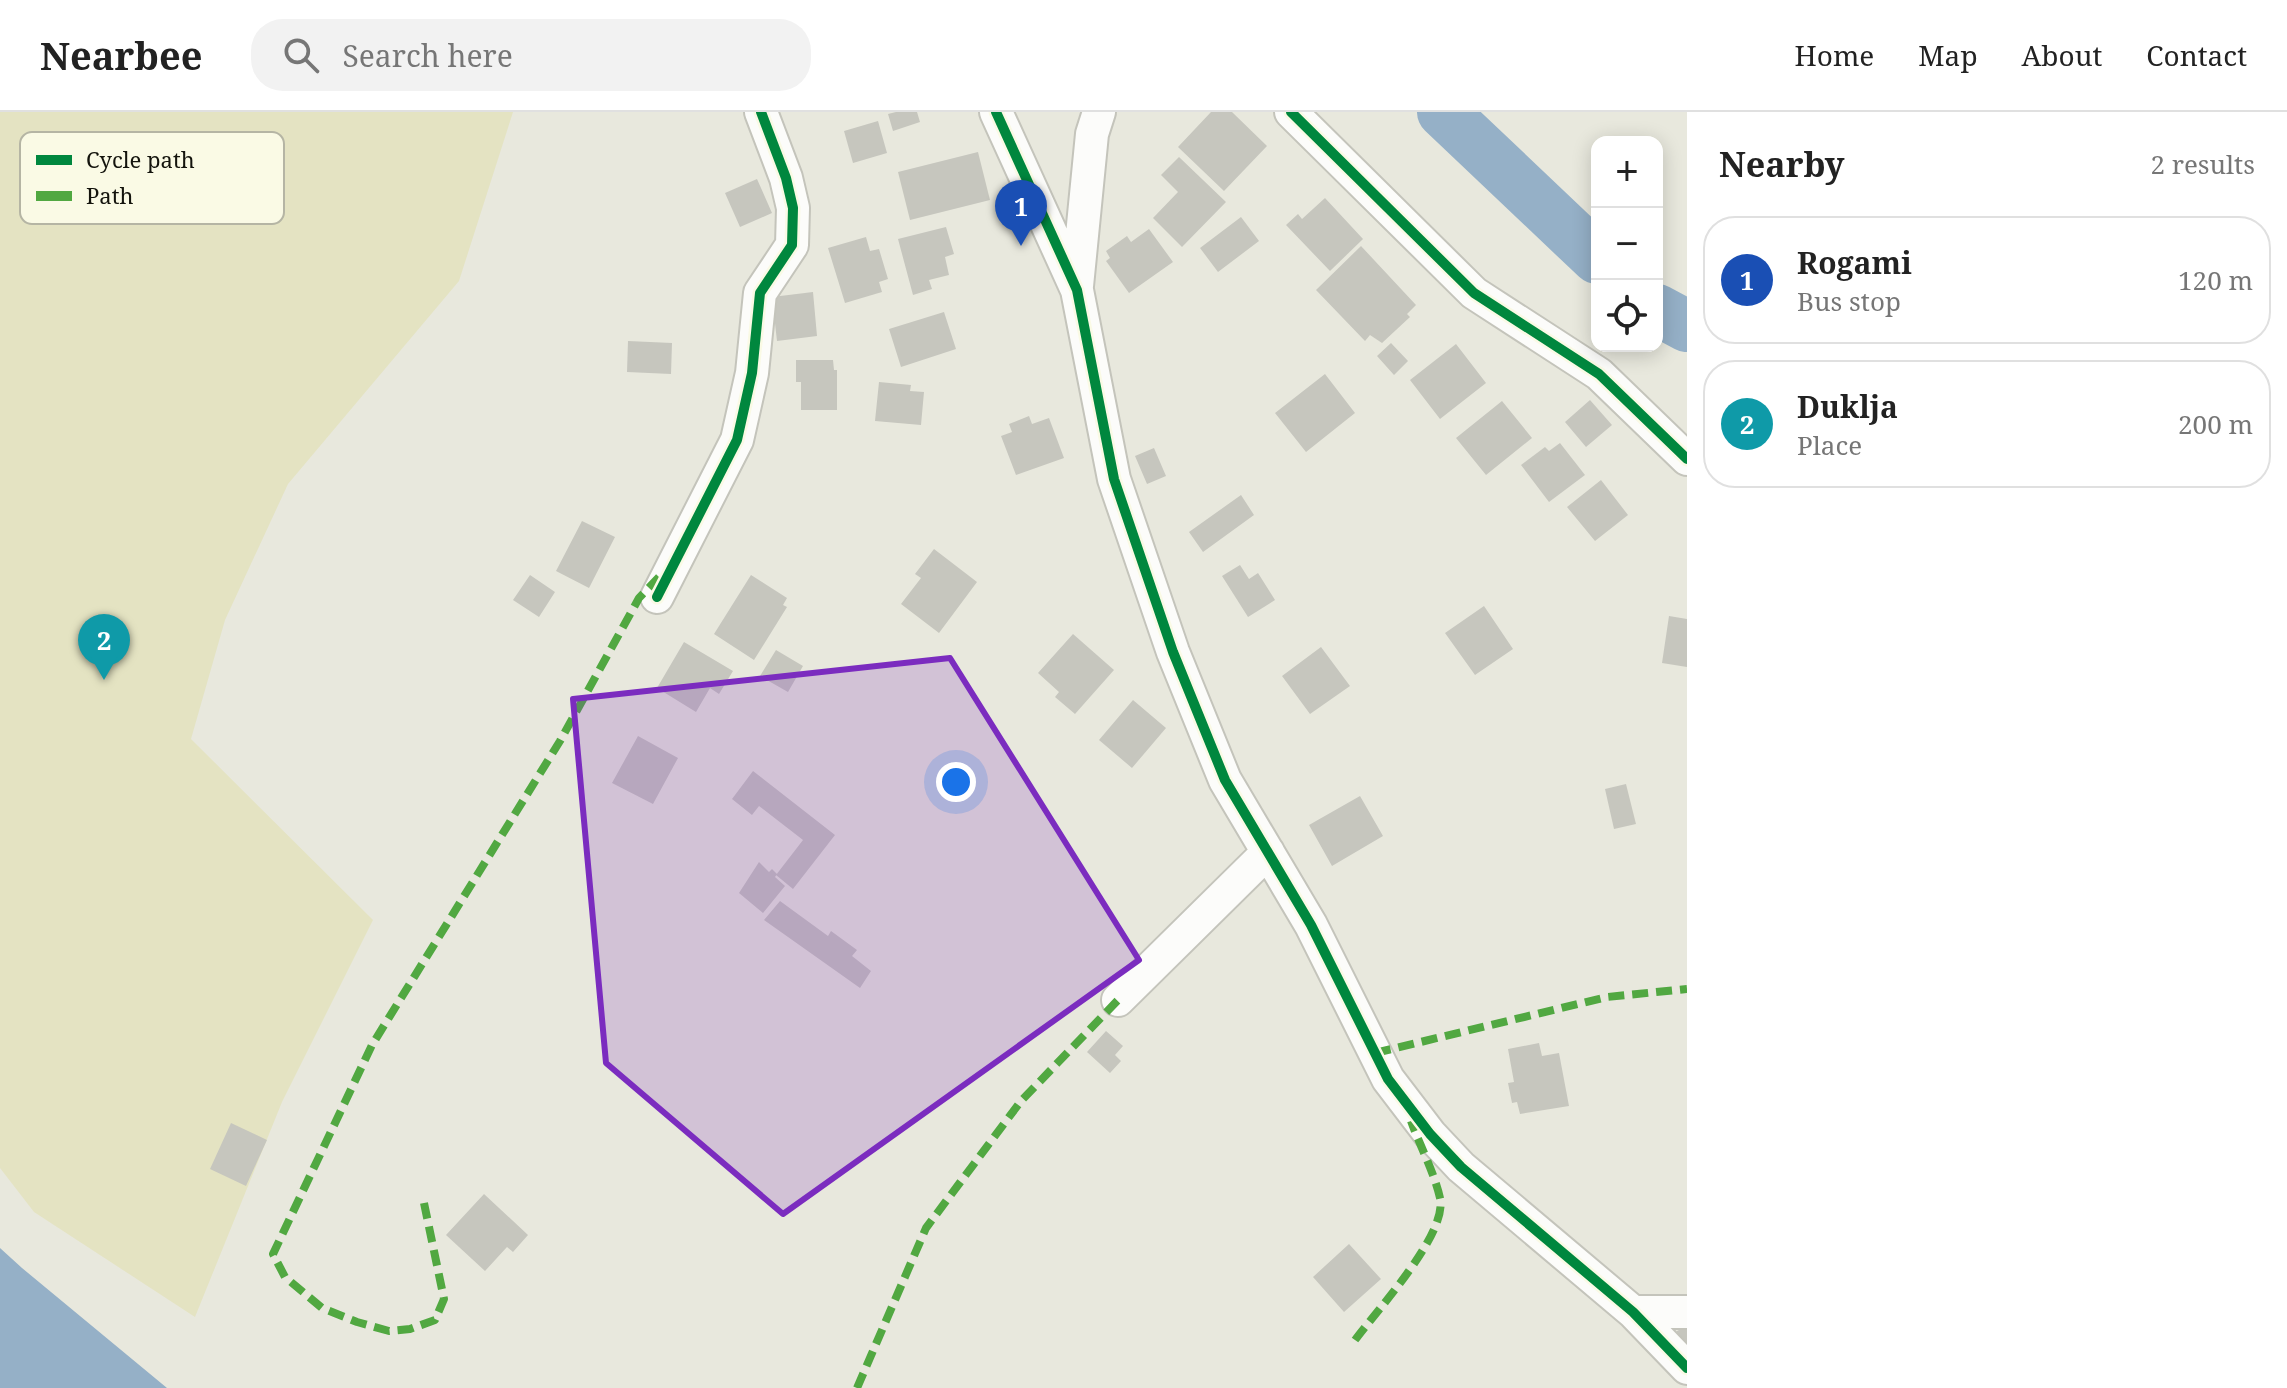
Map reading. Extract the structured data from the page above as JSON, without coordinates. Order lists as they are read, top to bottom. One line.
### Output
{"legend":["Cycle path","Path"],"page":{"header":"Nearbee","search":"Search here","nav":["Home","Map","About","Contact"],"heading":["Nearby","2 results"],"map_buttons":["+","−"],"pins":["1","2"],"list":[{"mark":"1","name":"Rogami","note":"Bus stop","value":"120 m"},{"mark":"2","name":"Duklja","note":"Place","value":"200 m"}]}}
